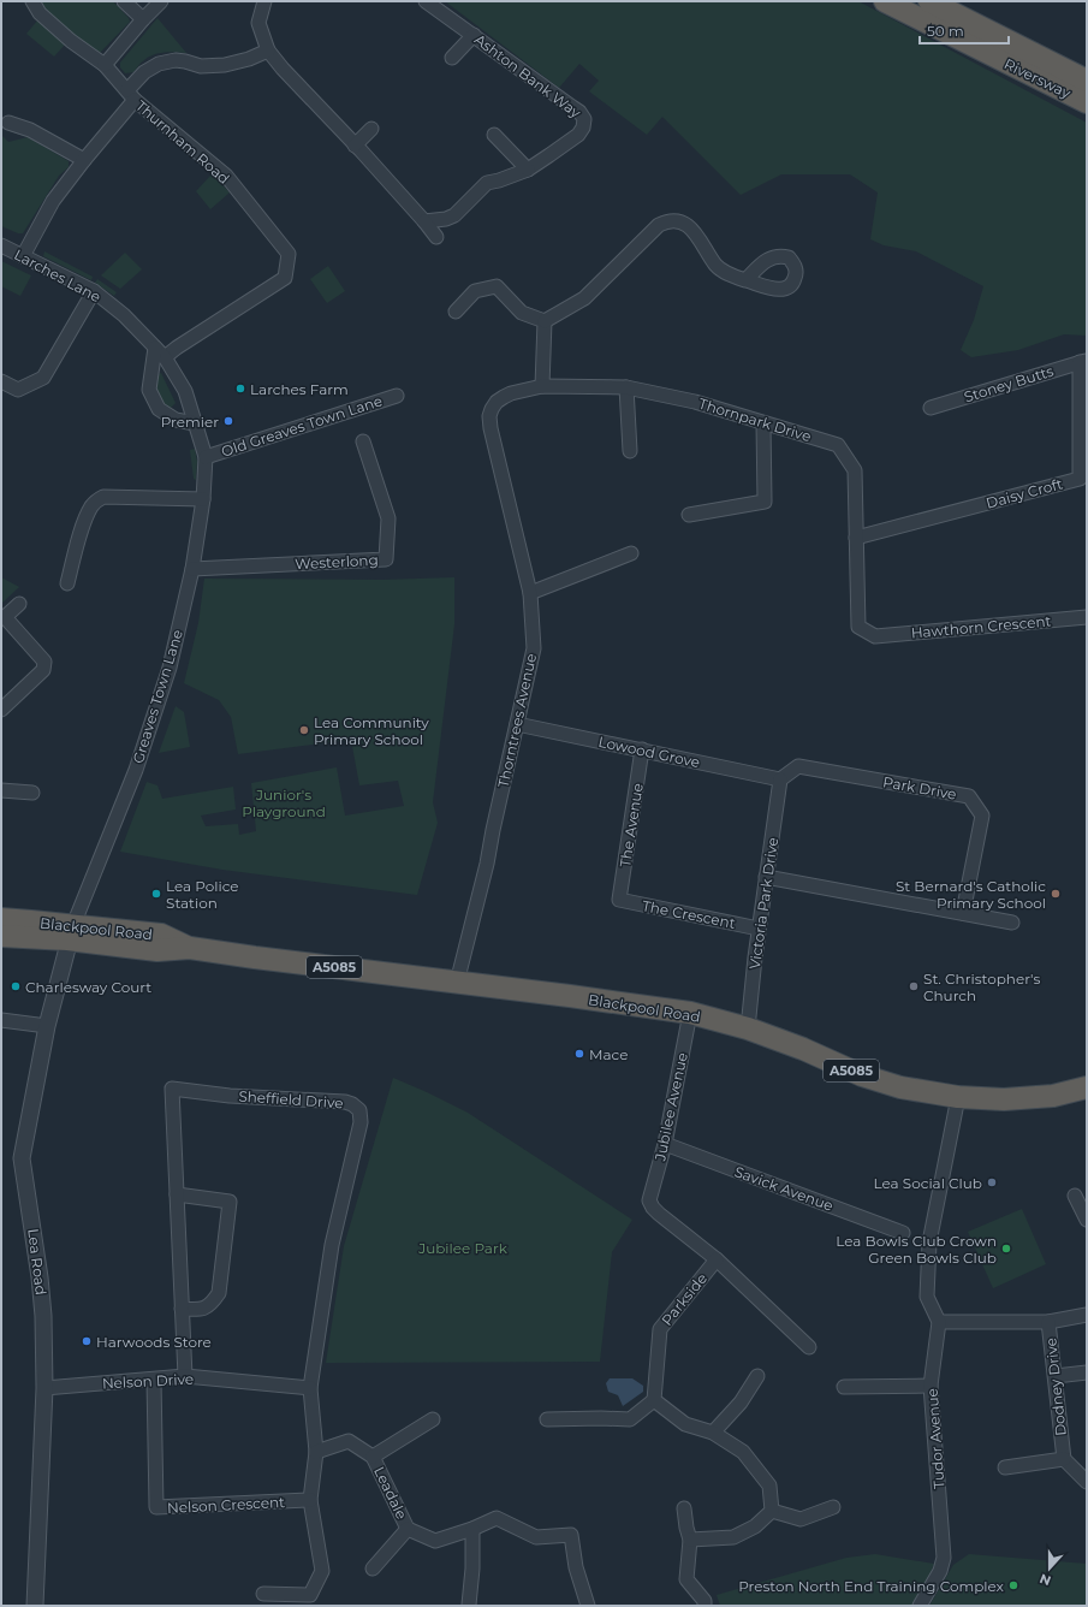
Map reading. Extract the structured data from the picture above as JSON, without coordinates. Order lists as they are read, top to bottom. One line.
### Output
{"streets":{"highway":["Riversway","Blackpool Road","A5085"],"street":["Ashton Bank Way","Thurnham Road","Larches Lane","Stoney Butts","Thornpark Drive","Old Greaves Town Lane","Daisy Croft","Westerlong","Hawthorn Crescent","Greaves Town Lane","Thorntrees Avenue","Lowood Grove","Park Drive","The Avenue","Victoria Park Drive","The Crescent","Sheffield Drive","Jubilee Avenue","Savick Avenue","Lea Road","Parkside","Nelson Drive","Dodney Drive","Tudor Avenue","Leadale","Nelson Crescent"]},"crossings":[["Thurnham Road","Larches Lane"],["Larches Lane","Old Greaves Town Lane"],["Larches Lane","Greaves Town Lane"],["Stoney Butts","Daisy Croft"],["Thornpark Drive","Daisy Croft"],["Thornpark Drive","Hawthorn Crescent"],["Thornpark Drive","Thorntrees Avenue"],["Old Greaves Town Lane","Greaves Town Lane"],["Westerlong","Greaves Town Lane"],["Greaves Town Lane","Blackpool Road"],["Greaves Town Lane","Lea Road"],["Thorntrees Avenue","Lowood Grove"],["Thorntrees Avenue","Blackpool Road"],["Lowood Grove","Park Drive"],["Lowood Grove","The Avenue"],["Lowood Grove","Victoria Park Drive"],["Park Drive","Victoria Park Drive"],["The Avenue","The Crescent"],["Victoria Park Drive","The Crescent"],["Victoria Park Drive","Blackpool Road"],["Blackpool Road","Jubilee Avenue"],["Blackpool Road","Lea Road"],["Sheffield Drive","Nelson Drive"],["Sheffield Drive","Leadale"],["Sheffield Drive","Nelson Crescent"],["Jubilee Avenue","Savick Avenue"],["Jubilee Avenue","Parkside"],["Lea Road","Nelson Drive"],["Nelson Drive","Nelson Crescent"]],"parks":["Junior's Playground","Jubilee Park"],"places":["Larches Farm","Premier","Lea Community Primary School","Lea Police Station","St Bernard's Catholic Primary School","Charlesway Court","St. Christopher's Church","Mace","Lea Social Club","Lea Bowls Club Crown Green Bowls Club","Harwoods Store","Preston North End Training Complex"],"scale_bar":"50 m","north":"bottom"}
